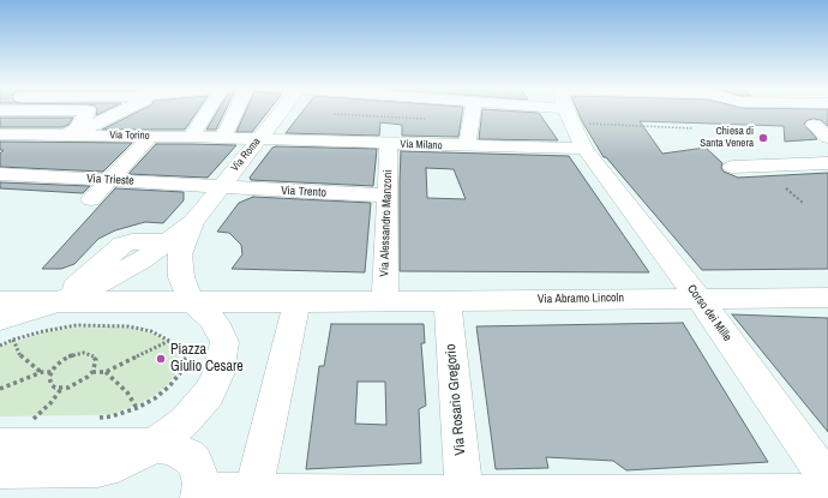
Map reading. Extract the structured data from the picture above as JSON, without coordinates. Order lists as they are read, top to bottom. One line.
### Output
{"streets":{"street":["Via Torino","Via Milano","Via Roma","Via Trieste","Via Trento","Via Alessandro Manzoni","Via Abramo Lincoln","Corso dei Mille","Via Rosario Gregorio"]},"crossings":[["Via Torino","Via Milano"],["Via Torino","Via Roma"],["Via Milano","Via Roma"],["Via Milano","Via Alessandro Manzoni"],["Via Milano","Corso dei Mille"],["Via Roma","Via Trieste"],["Via Roma","Via Trento"],["Via Trieste","Via Trento"],["Via Trento","Via Alessandro Manzoni"],["Via Alessandro Manzoni","Via Abramo Lincoln"],["Via Abramo Lincoln","Corso dei Mille"],["Via Abramo Lincoln","Via Rosario Gregorio"]],"places":["Chiesa di Santa Venera","Piazza Giulio Cesare"]}
